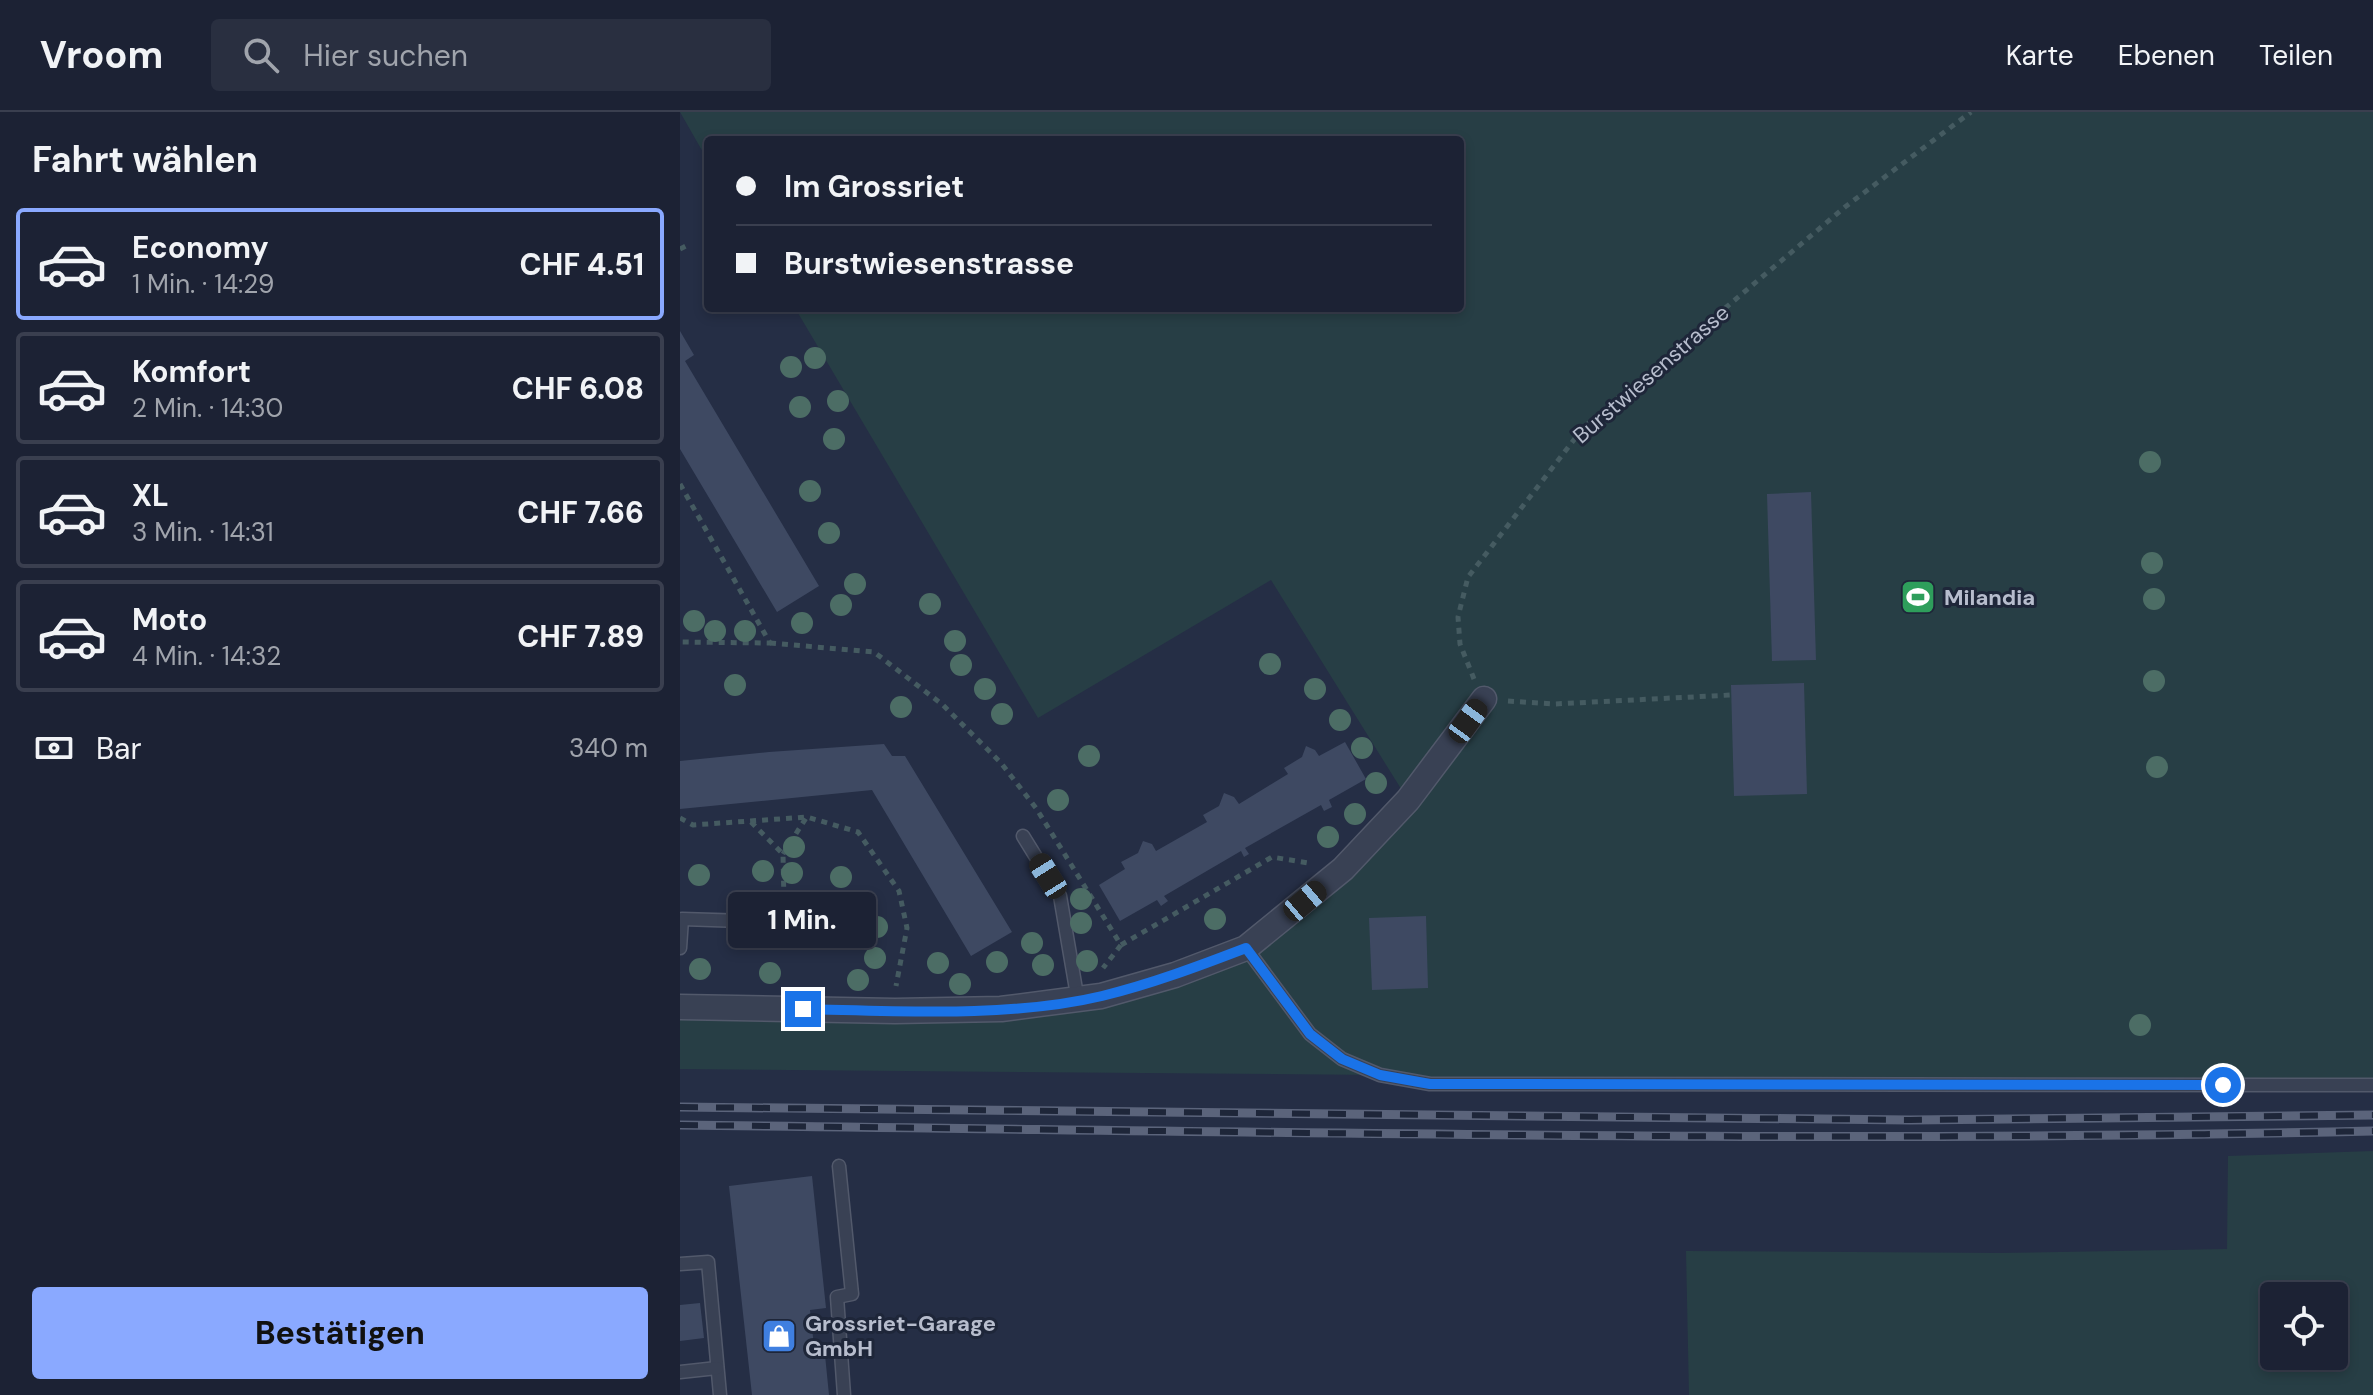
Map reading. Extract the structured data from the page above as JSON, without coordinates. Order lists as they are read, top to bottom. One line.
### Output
{"streets":{"path":["Burstwiesenstrasse"]},"places":{"sports":["Milandia"],"shop":["Grossriet-Garage GmbH"]},"page":{"header":"Vroom","search":"Hier suchen","nav":["Karte","Ebenen","Teilen"],"heading":"Fahrt wählen","banner":["Im Grossriet","Burstwiesenstrasse"],"list":[{"name":"Economy","note":"1 Min. · 14:29","value":"CHF 4.51"},{"name":"Komfort","note":"2 Min. · 14:30","value":"CHF 6.08"},{"name":"XL","note":"3 Min. · 14:31","value":"CHF 7.66"},{"name":"Moto","note":"4 Min. · 14:32","value":"CHF 7.89"}],"pay":["Bar","340 m"],"bubble":"1 Min.","buttons":"Bestätigen"}}
